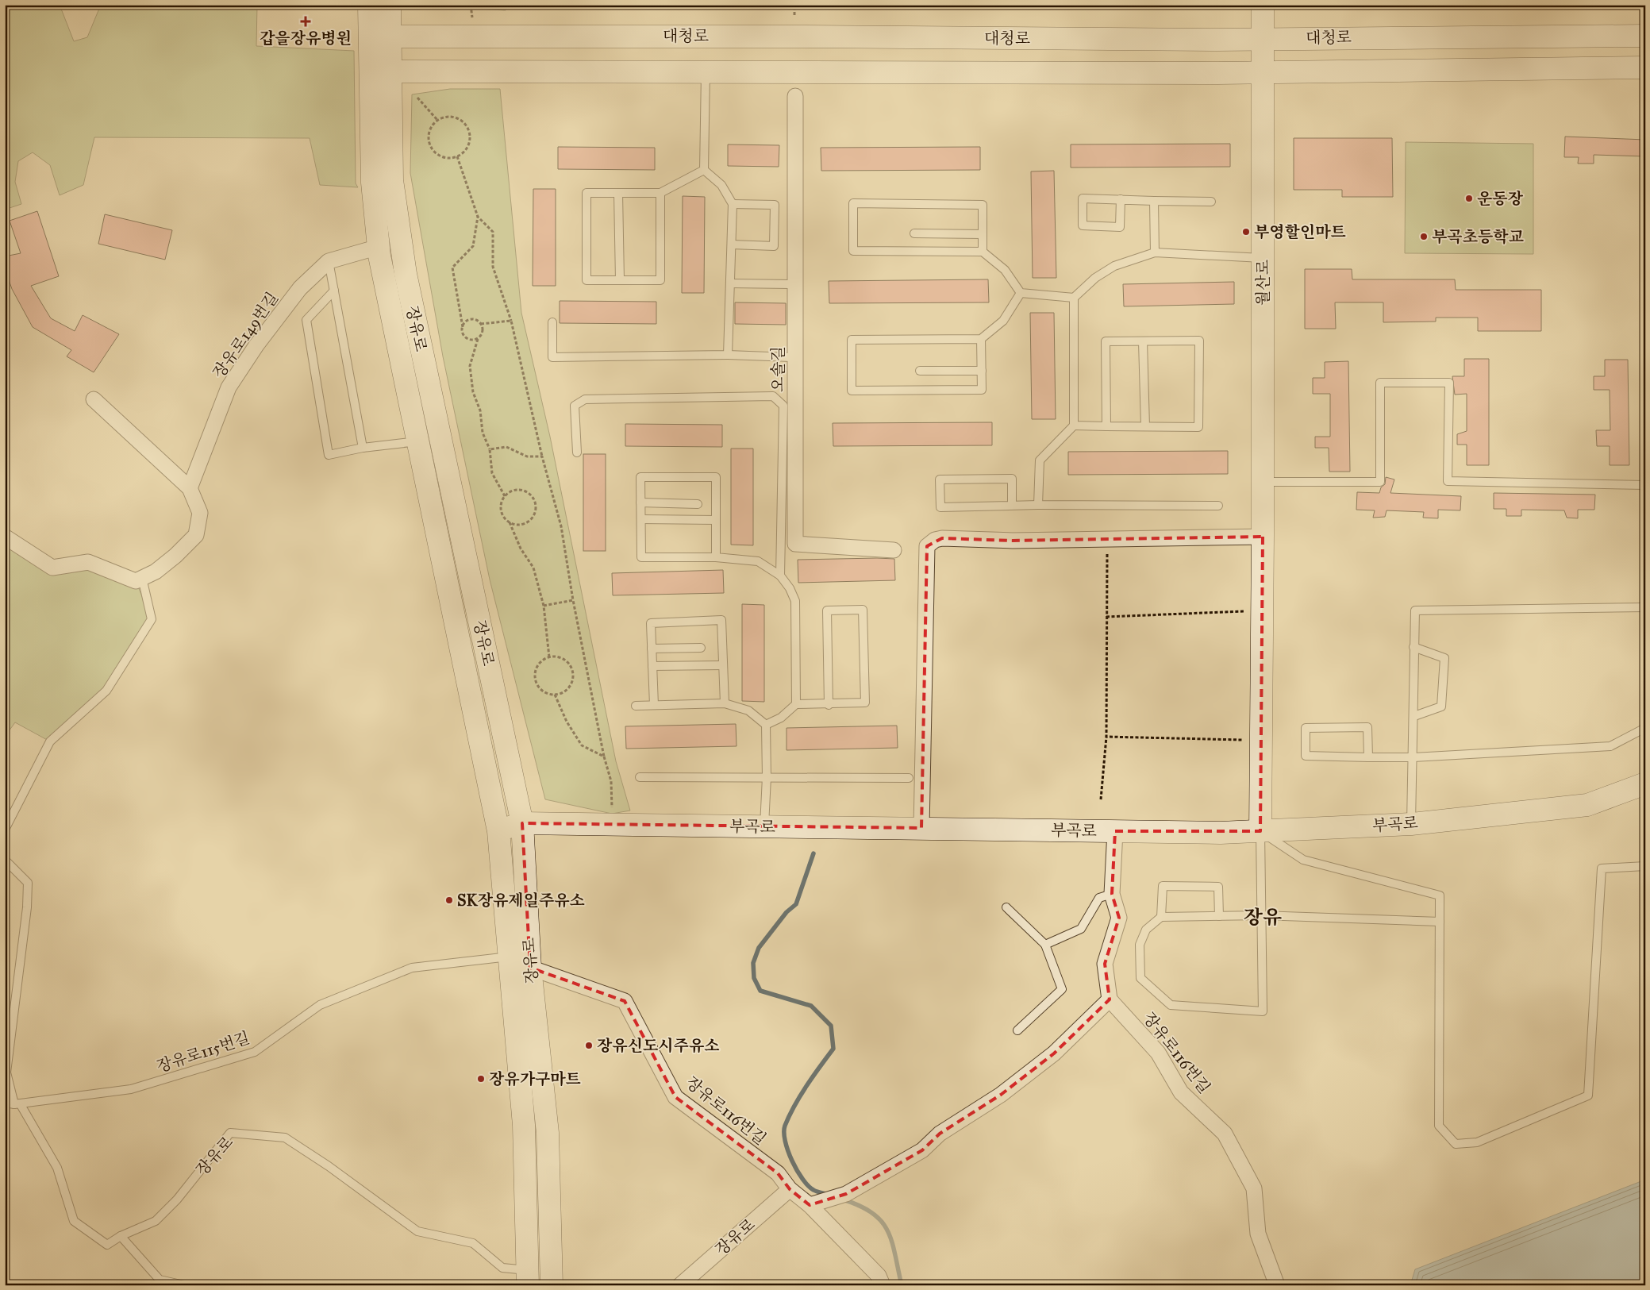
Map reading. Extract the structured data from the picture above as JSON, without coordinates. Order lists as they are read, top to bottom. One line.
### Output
{"streets":{"main road":["대청로","월산로","장유로","부곡로"],"street":["장유로149번길","오솔길","장유로116번길"],"lane":["장유로115번길"]},"crossings":[["대청로","월산로"],["대청로","장유로"],["월산로","부곡로"],["장유로","장유로149번길"],["장유로","부곡로"],["장유로","장유로115번길"],["장유로","장유로116번길"],["장유로115번길","장유로116번길"]],"districts":["장유"],"places":{"health":["갑을장유병원"],"other":["운동장","부영할인마트","부곡초등학교","SK장유제일주유소","장유신도시주유소","장유가구마트"]}}
